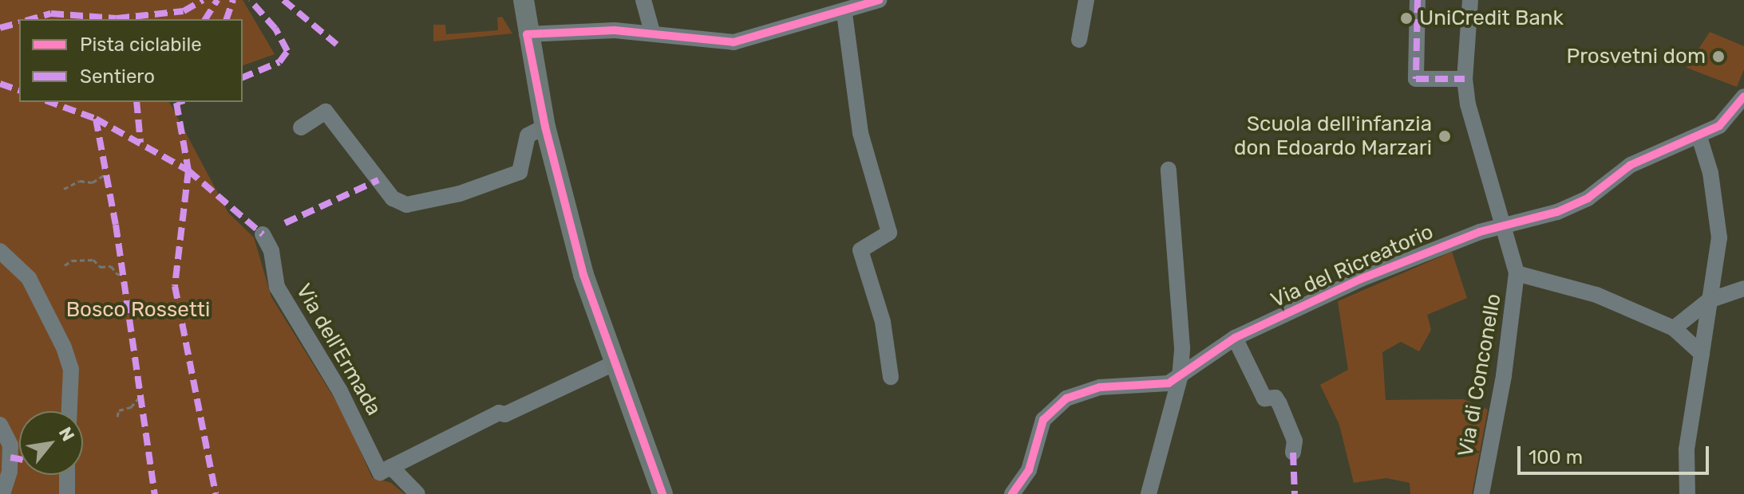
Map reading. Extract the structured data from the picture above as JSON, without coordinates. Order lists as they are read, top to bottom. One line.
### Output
{"streets":{"street":["Via del Ricreatorio","Via dell'Ermada","Via di Conconello"]},"crossings":[["Via del Ricreatorio","Via di Conconello"]],"parks":["Bosco Rossetti"],"places":["UniCredit Bank","Prosvetni dom","Scuola dell'infanzia don Edoardo Marzari"],"legend":["Pista ciclabile","Sentiero"],"scale_bar":"100 m","north":"top right"}
